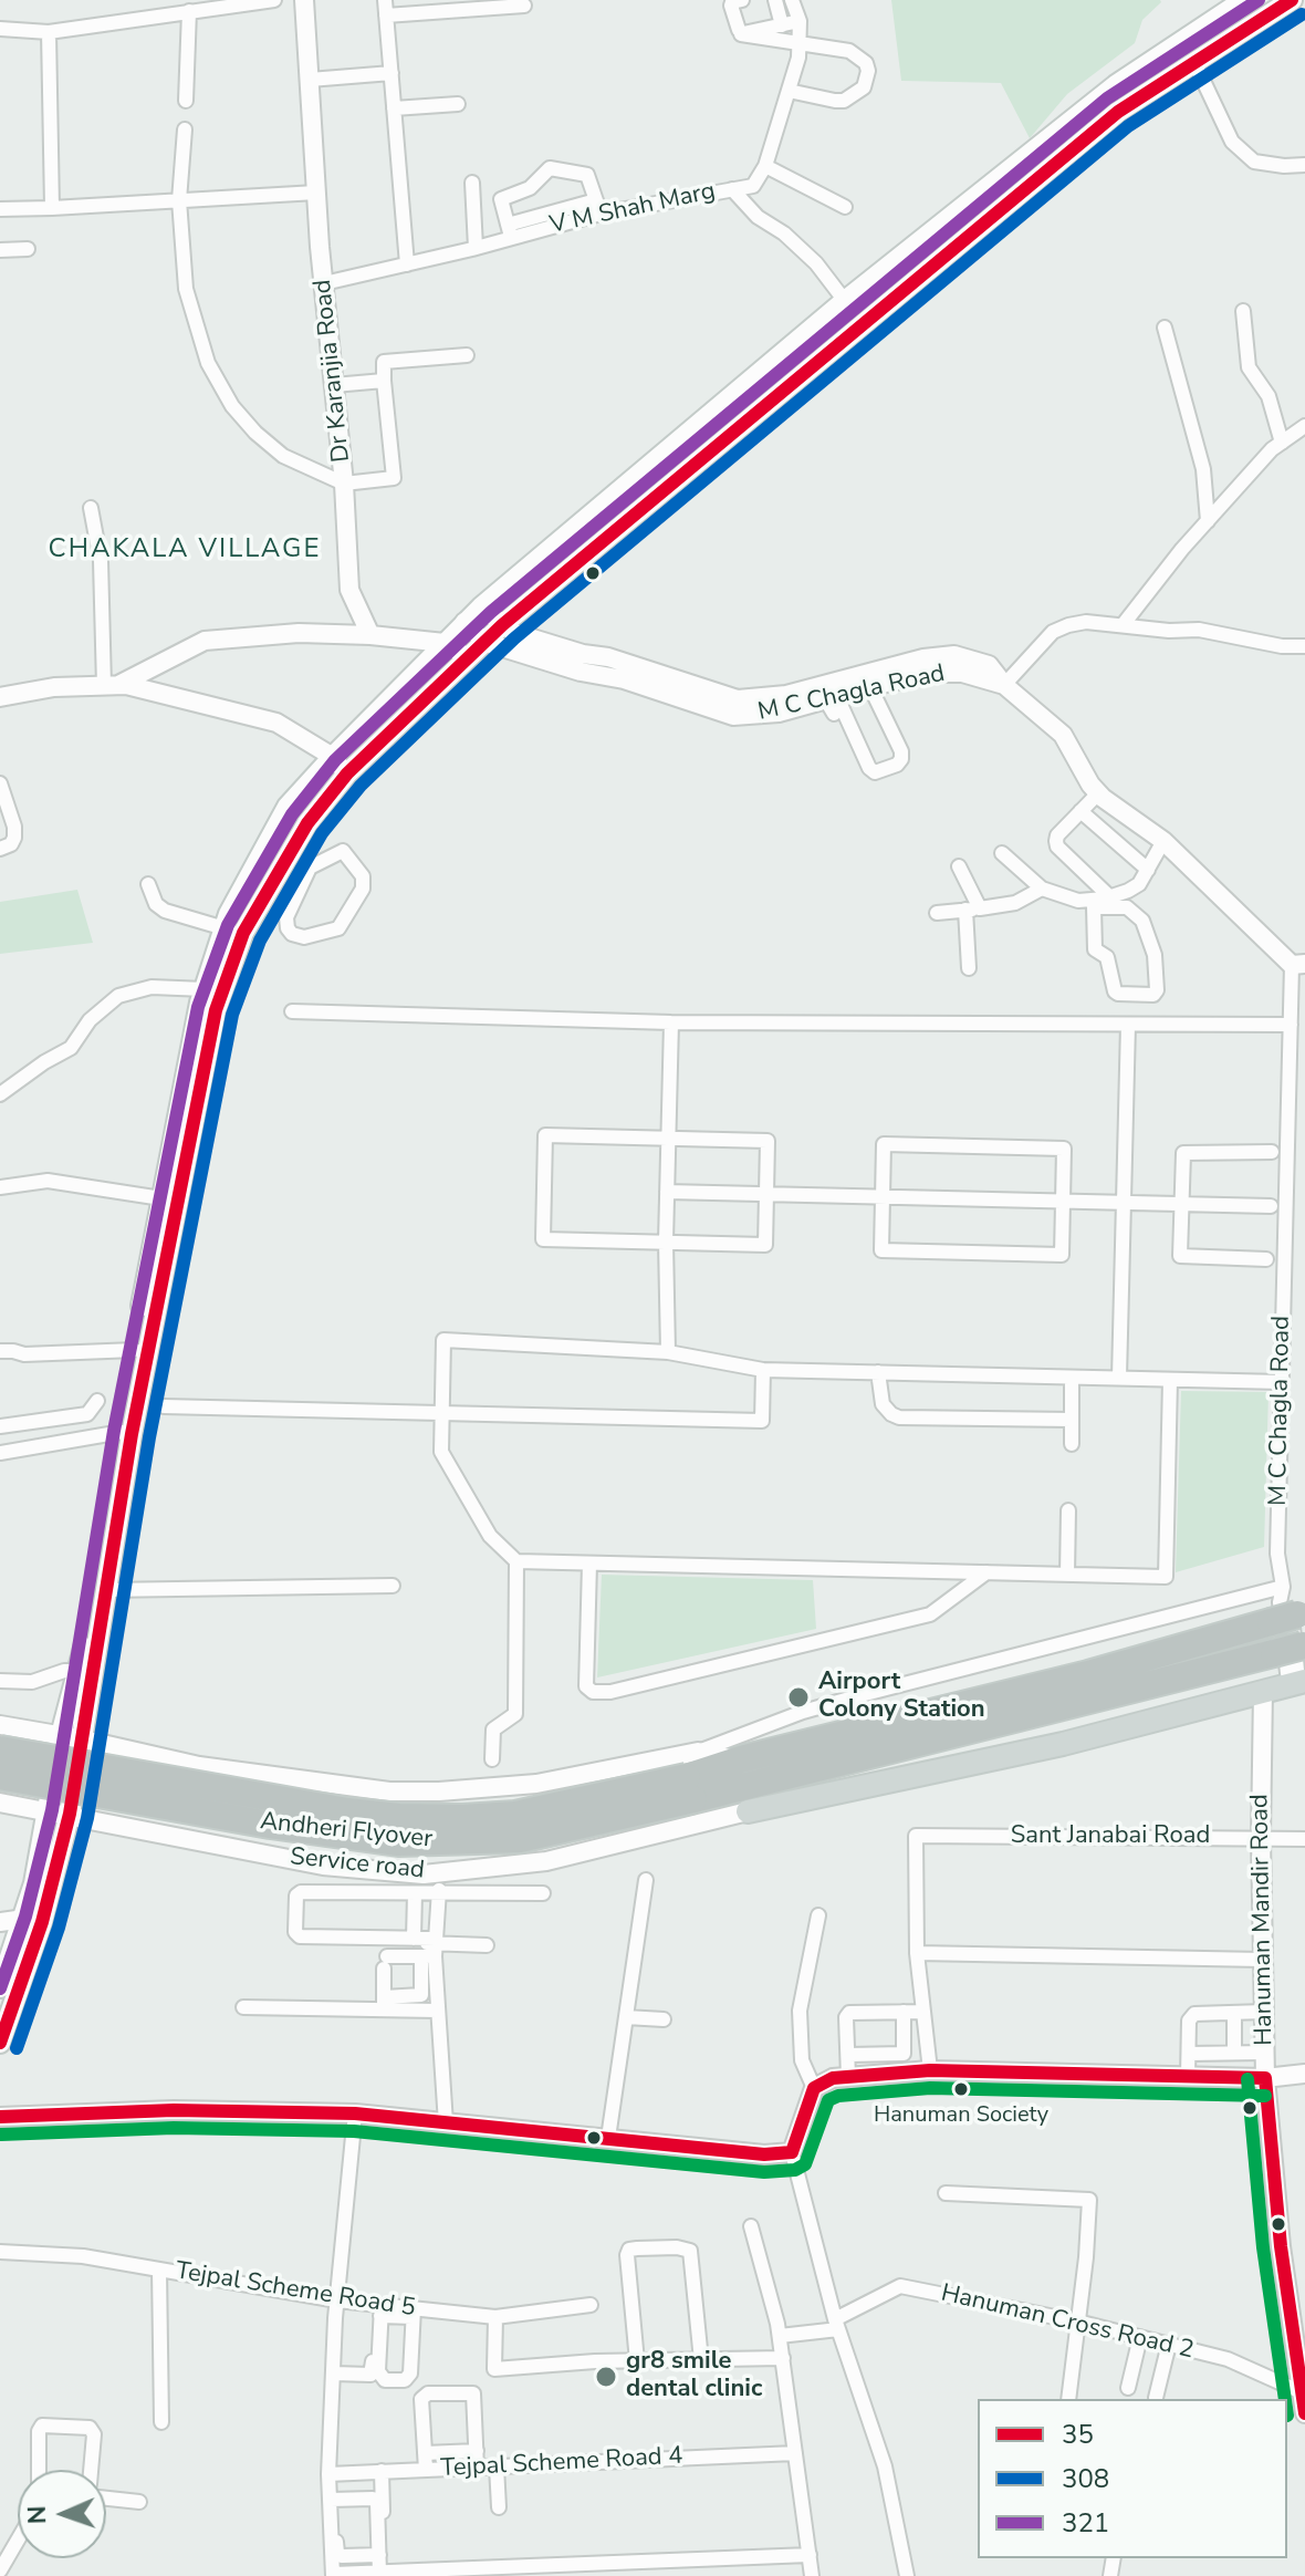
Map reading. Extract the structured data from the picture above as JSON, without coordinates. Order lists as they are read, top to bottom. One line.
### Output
{"streets":{"highway":["Andheri Flyover"],"street":["V M Shah Marg","Dr Karanjia Road","M C Chagla Road","Sant Janabai Road","Service road","Hanuman Mandir Road","Tejpal Scheme Road 5","Hanuman Cross Road 2","Tejpal Scheme Road 4"]},"crossings":[["V M Shah Marg","Dr Karanjia Road"],["Andheri Flyover","Service road"],["Sant Janabai Road","Hanuman Mandir Road"],["Hanuman Mandir Road","Hanuman Cross Road 2"]],"districts":["CHAKALA VILLAGE"],"places":["Airport Colony Station","Hanuman Society","gr8 smile dental clinic"],"lines":["transit line 35","transit line 321","transit line 308"],"legend":["35","308","321"],"north":"left"}
